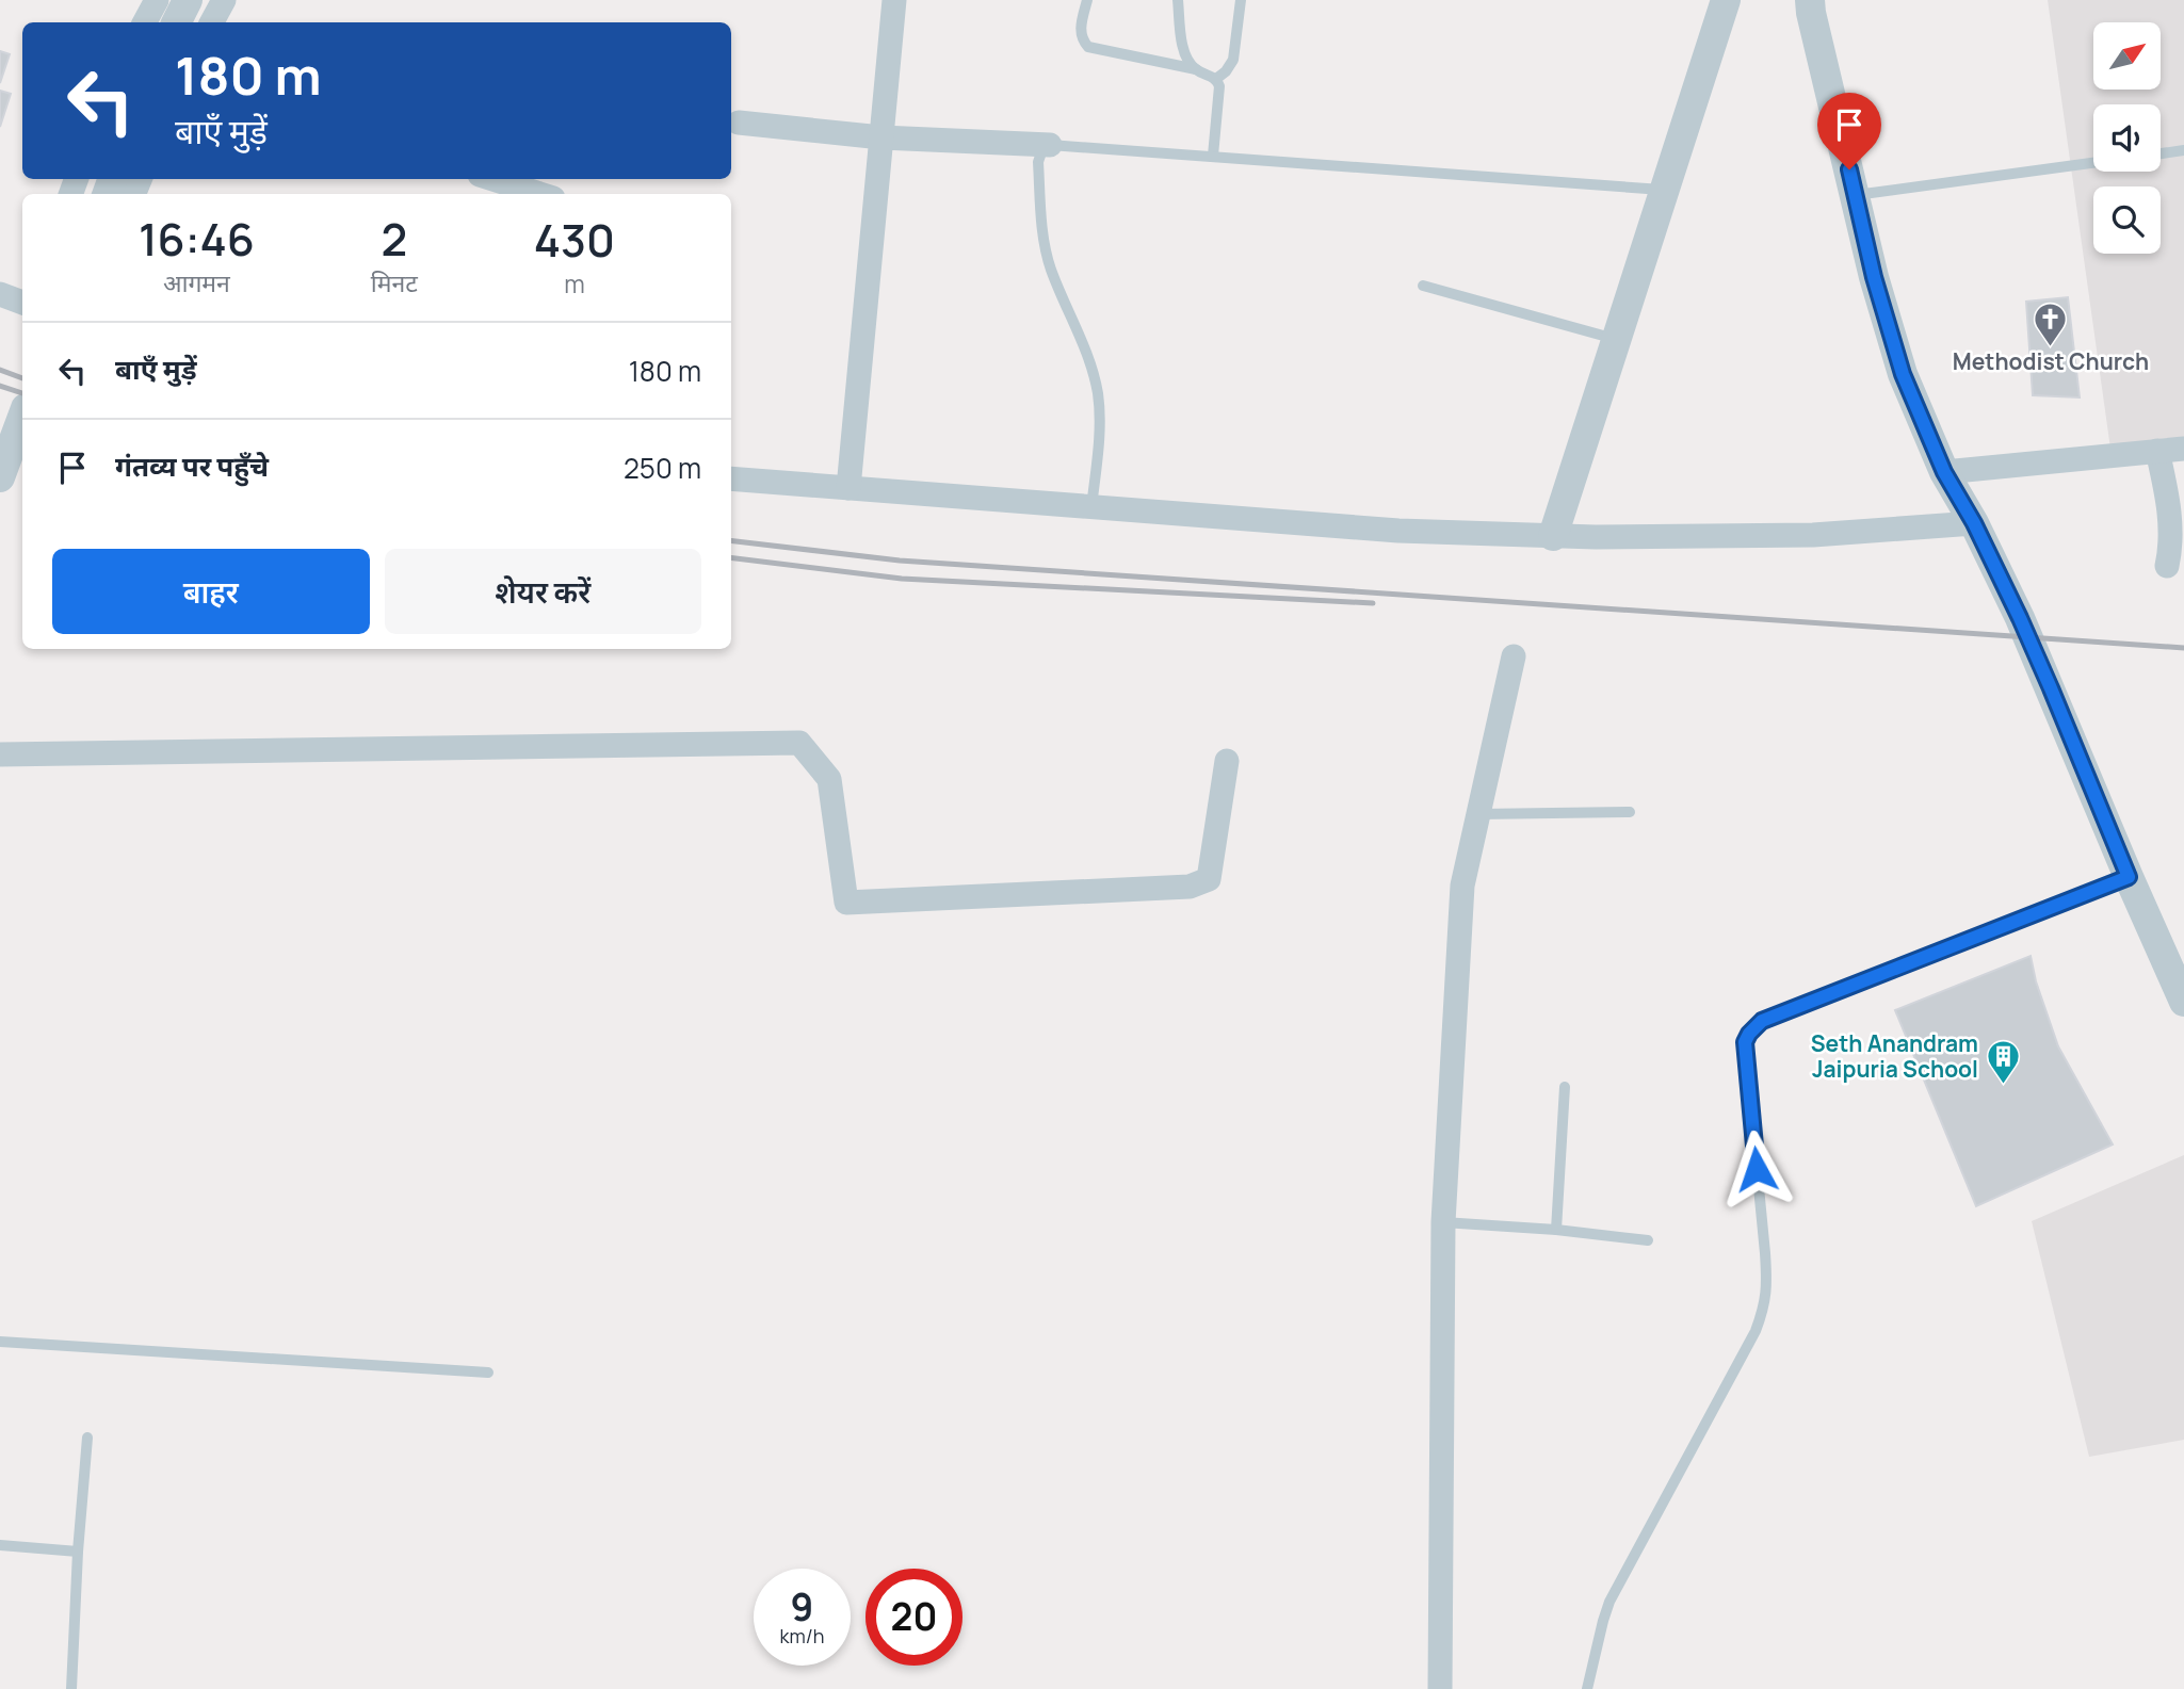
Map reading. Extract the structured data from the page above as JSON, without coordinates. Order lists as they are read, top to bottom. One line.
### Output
{"places":{"church":["Methodist Church"],"building":["Seth Anandram Jaipuria School"]},"north":"top right","page":{"turn":["180 m","बाएँ मुड़ें"],"eta":["16:46","आगमन","2","मिनट","430","m"],"list":[{"name":"बाएँ मुड़ें","value":"180 m"},{"name":"गंतव्य पर पहुँचे","value":"250 m"}],"buttons":["बाहर","शेयर करें"],"speed":"9 km/h","limit":"20"}}
